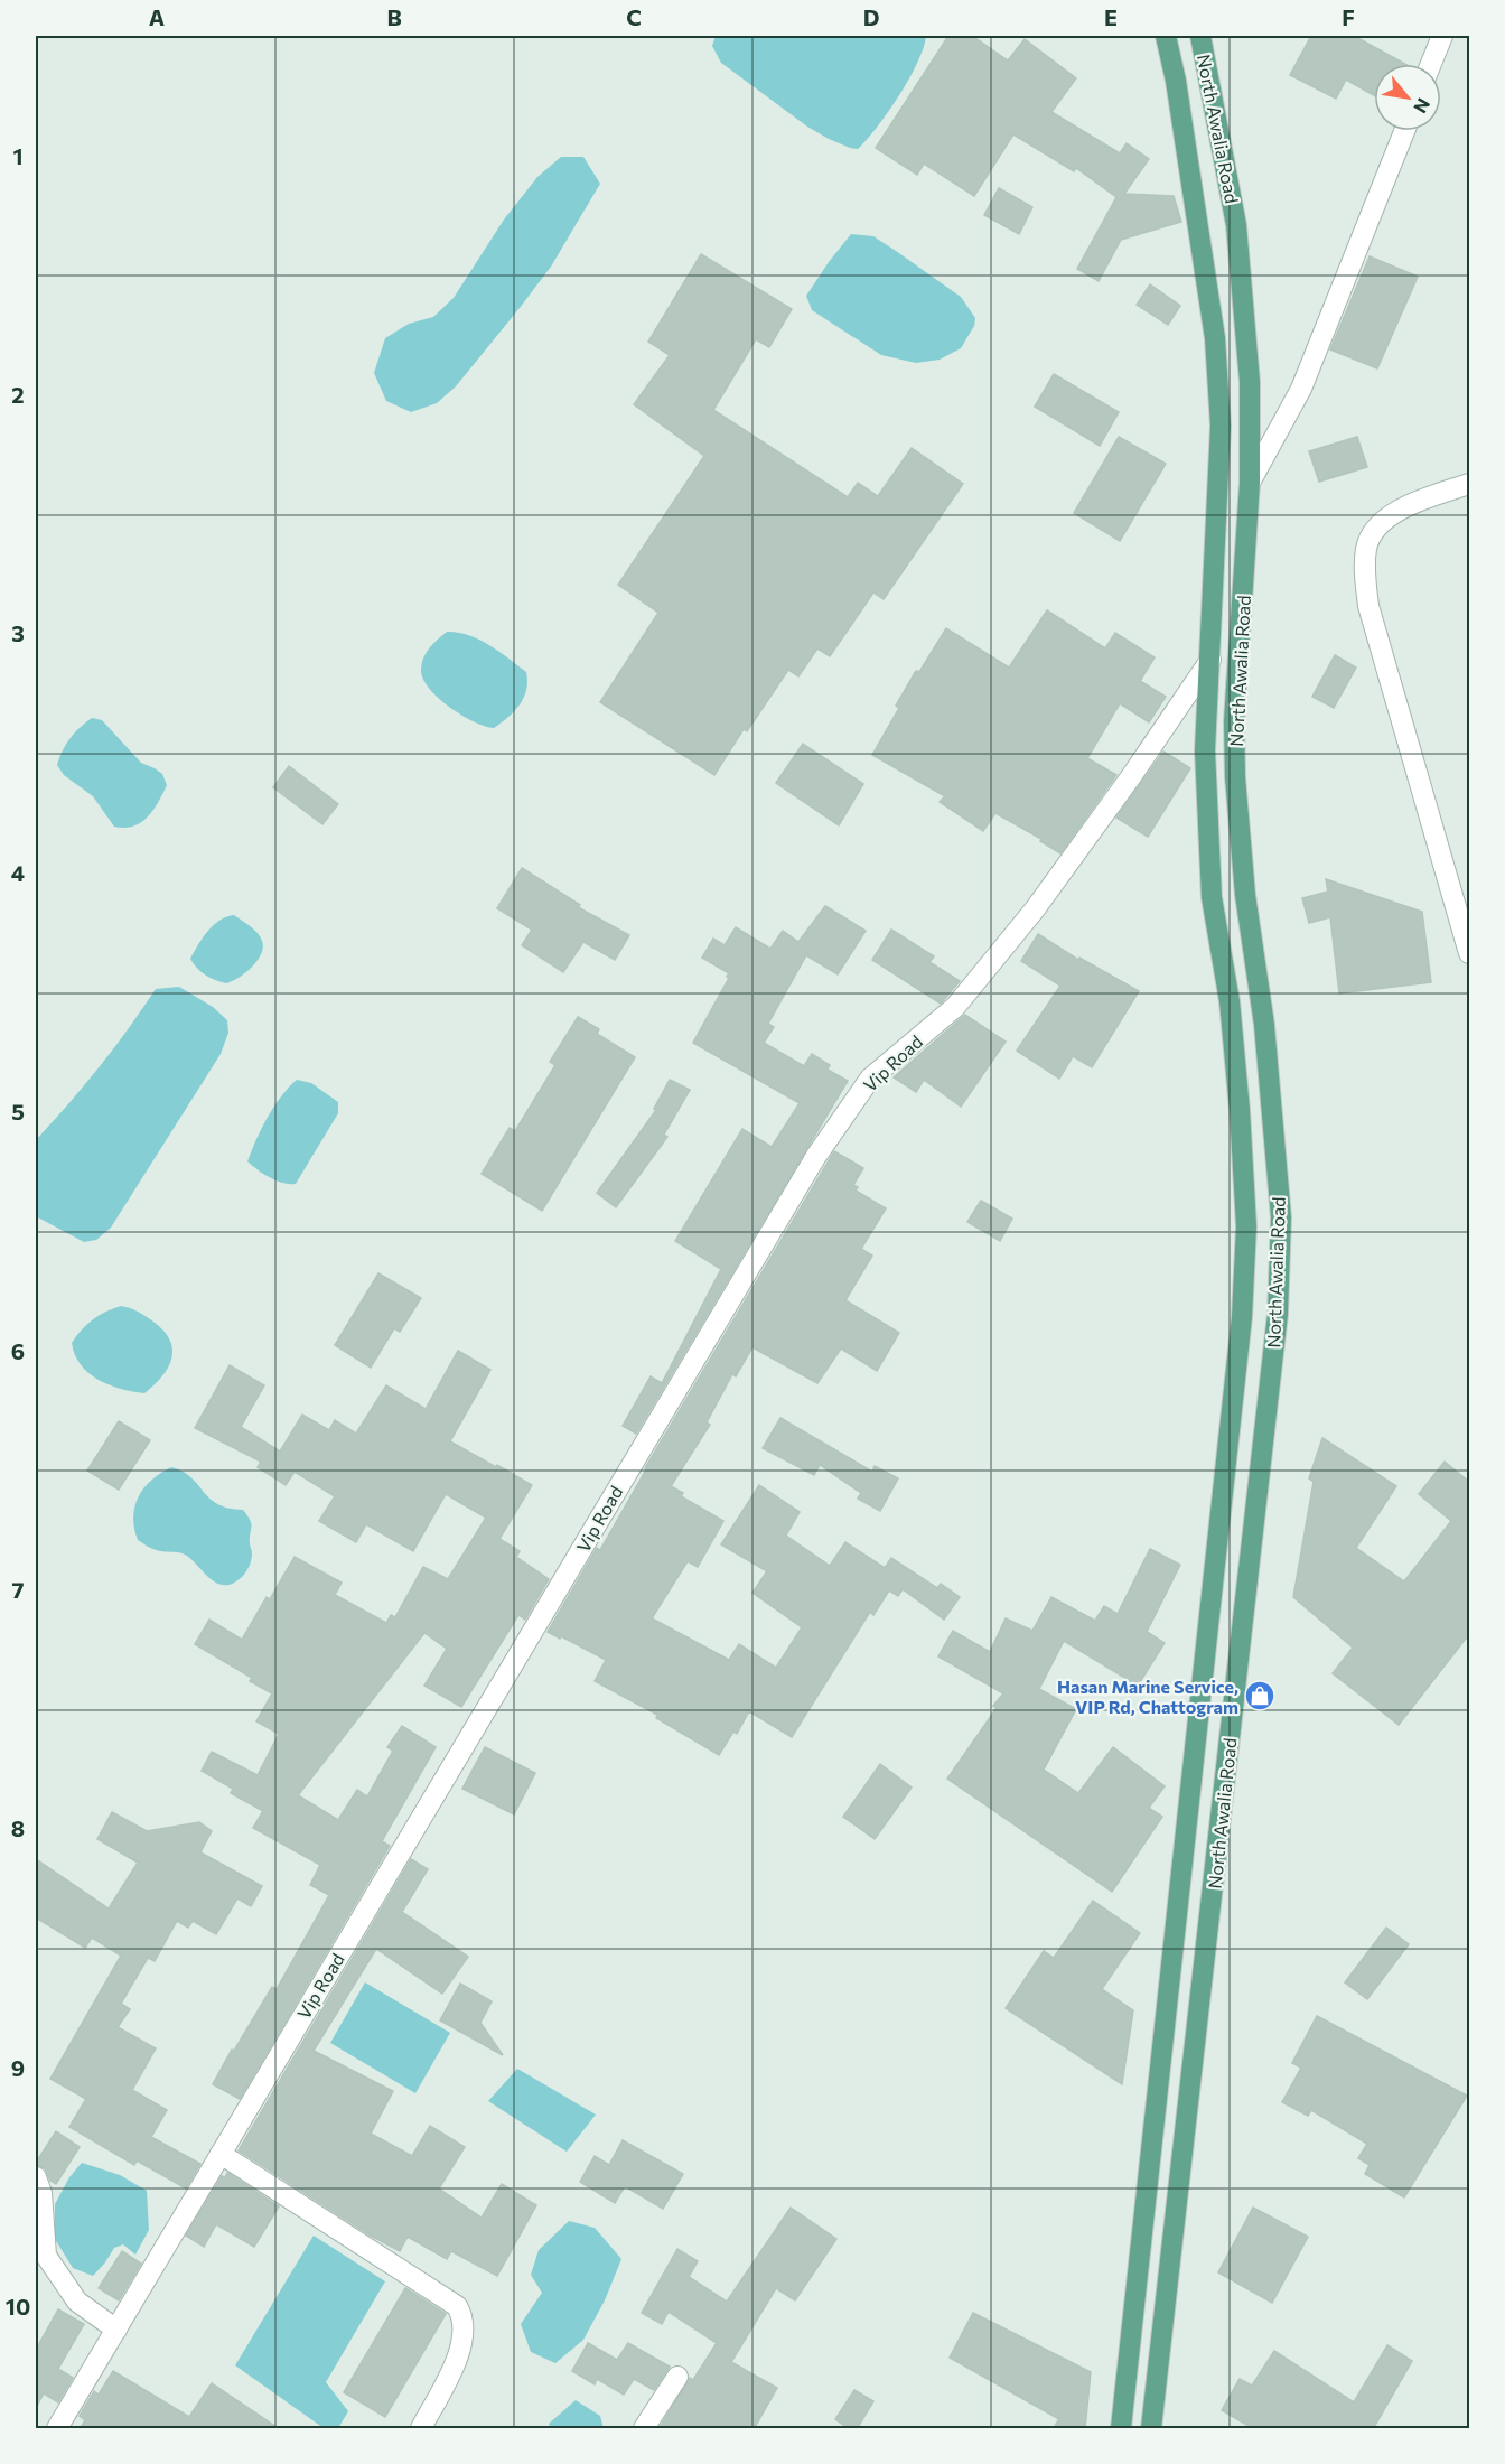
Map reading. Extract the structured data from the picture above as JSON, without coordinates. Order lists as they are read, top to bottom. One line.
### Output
{"streets":{"main road":["North Awalia Road"],"street":["Vip Road"]},"crossings":[["North Awalia Road","Vip Road"]],"places":{"shop":["Hasan Marine Service, VIP Rd, Chattogram"]},"north":"bottom right","grid":{"columns":["A","B","C","D","E","F"],"rows":["1","2","3","4","5","6","7","8","9","10"]}}
